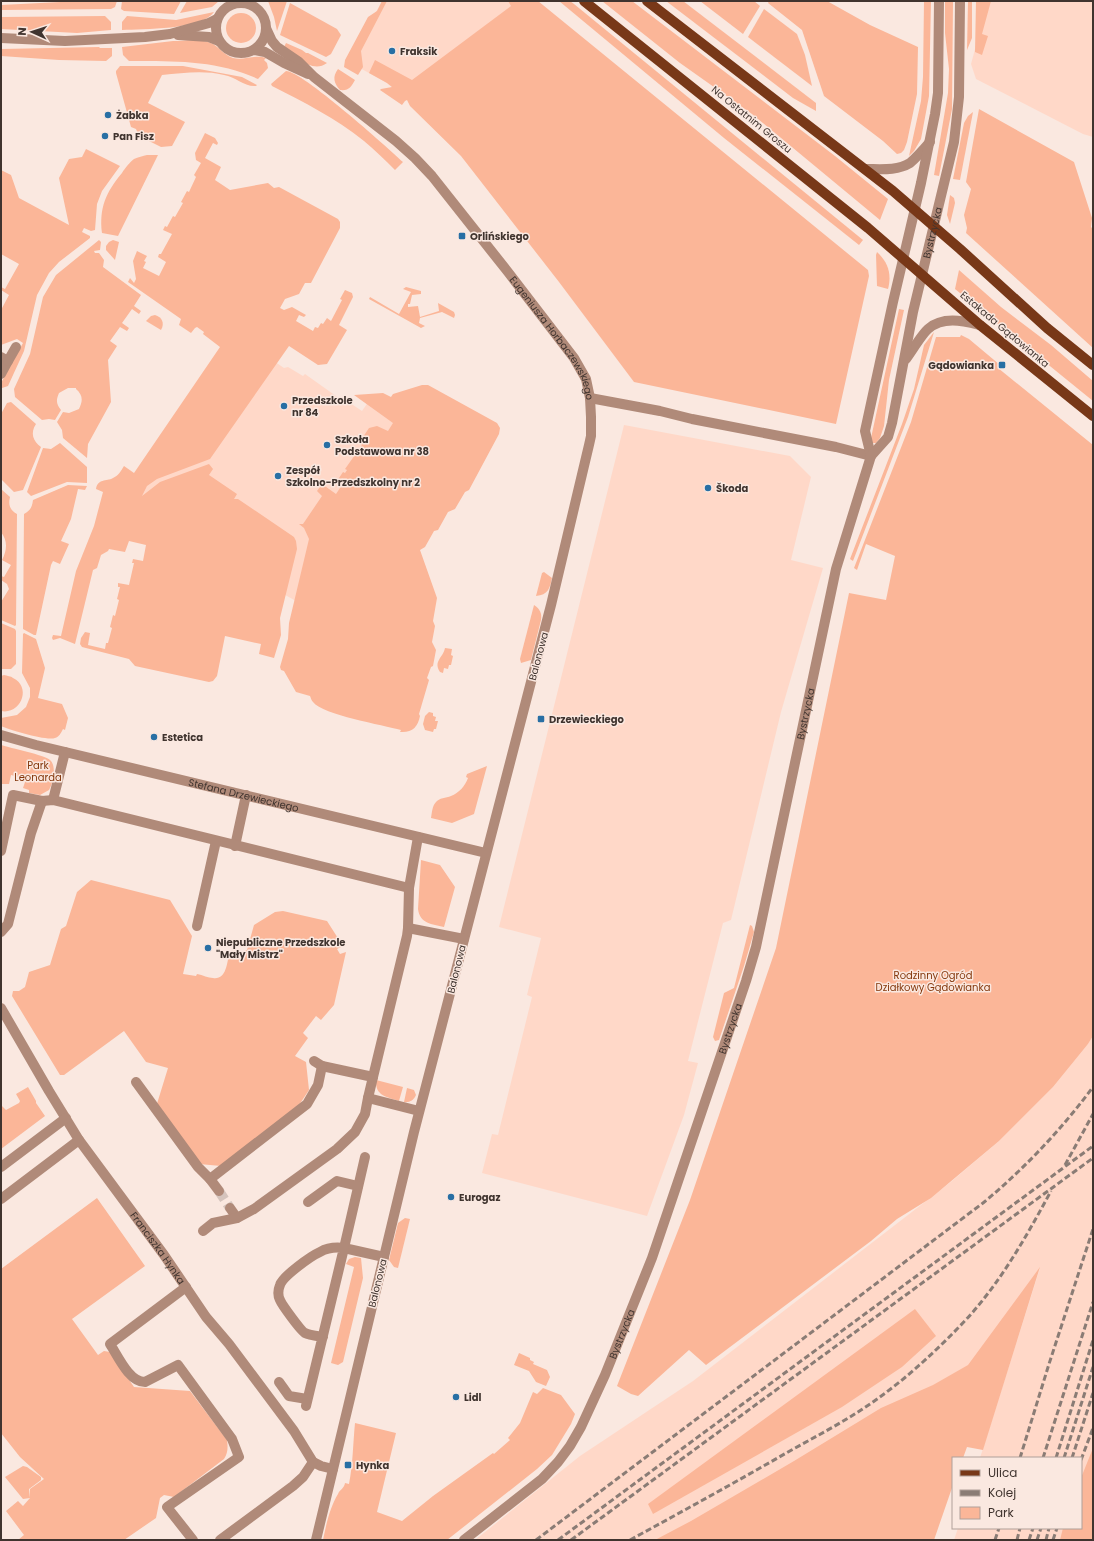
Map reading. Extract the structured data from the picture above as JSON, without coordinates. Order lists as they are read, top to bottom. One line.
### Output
{"streets":{"main road":["Na Ostatnim Groszu","Estakada Gądowianka"],"street":["Bystrzycka","Eugeniusza Horbaczewskiego","Balonowa","Stefana Drzewieckiego","Franciszka Hynka"]},"crossings":[["Na Ostatnim Groszu","Estakada Gądowianka"],["Bystrzycka","Estakada Gądowianka"],["Bystrzycka","Eugeniusza Horbaczewskiego"],["Eugeniusza Horbaczewskiego","Balonowa"],["Balonowa","Stefana Drzewieckiego"]],"parks":["Park Leonarda","Rodzinny Ogród Działkowy Gądowianka"],"places":{"other":["Fraksik","Żabka","Pan Fisz","Przedszkole nr 84","Szkoła Podstawowa nr 38","Zespół Szkolno-Przedszkolny nr 2","Škoda","Estetica","Niepubliczne Przedszkole \"Mały Mistrz\"","Eurogaz","Lidl"],"transit":["Orlińskiego","Gądowianka","Drzewieckiego","Hynka"]},"legend":["Ulica","Kolej","Park"],"north":"left"}
